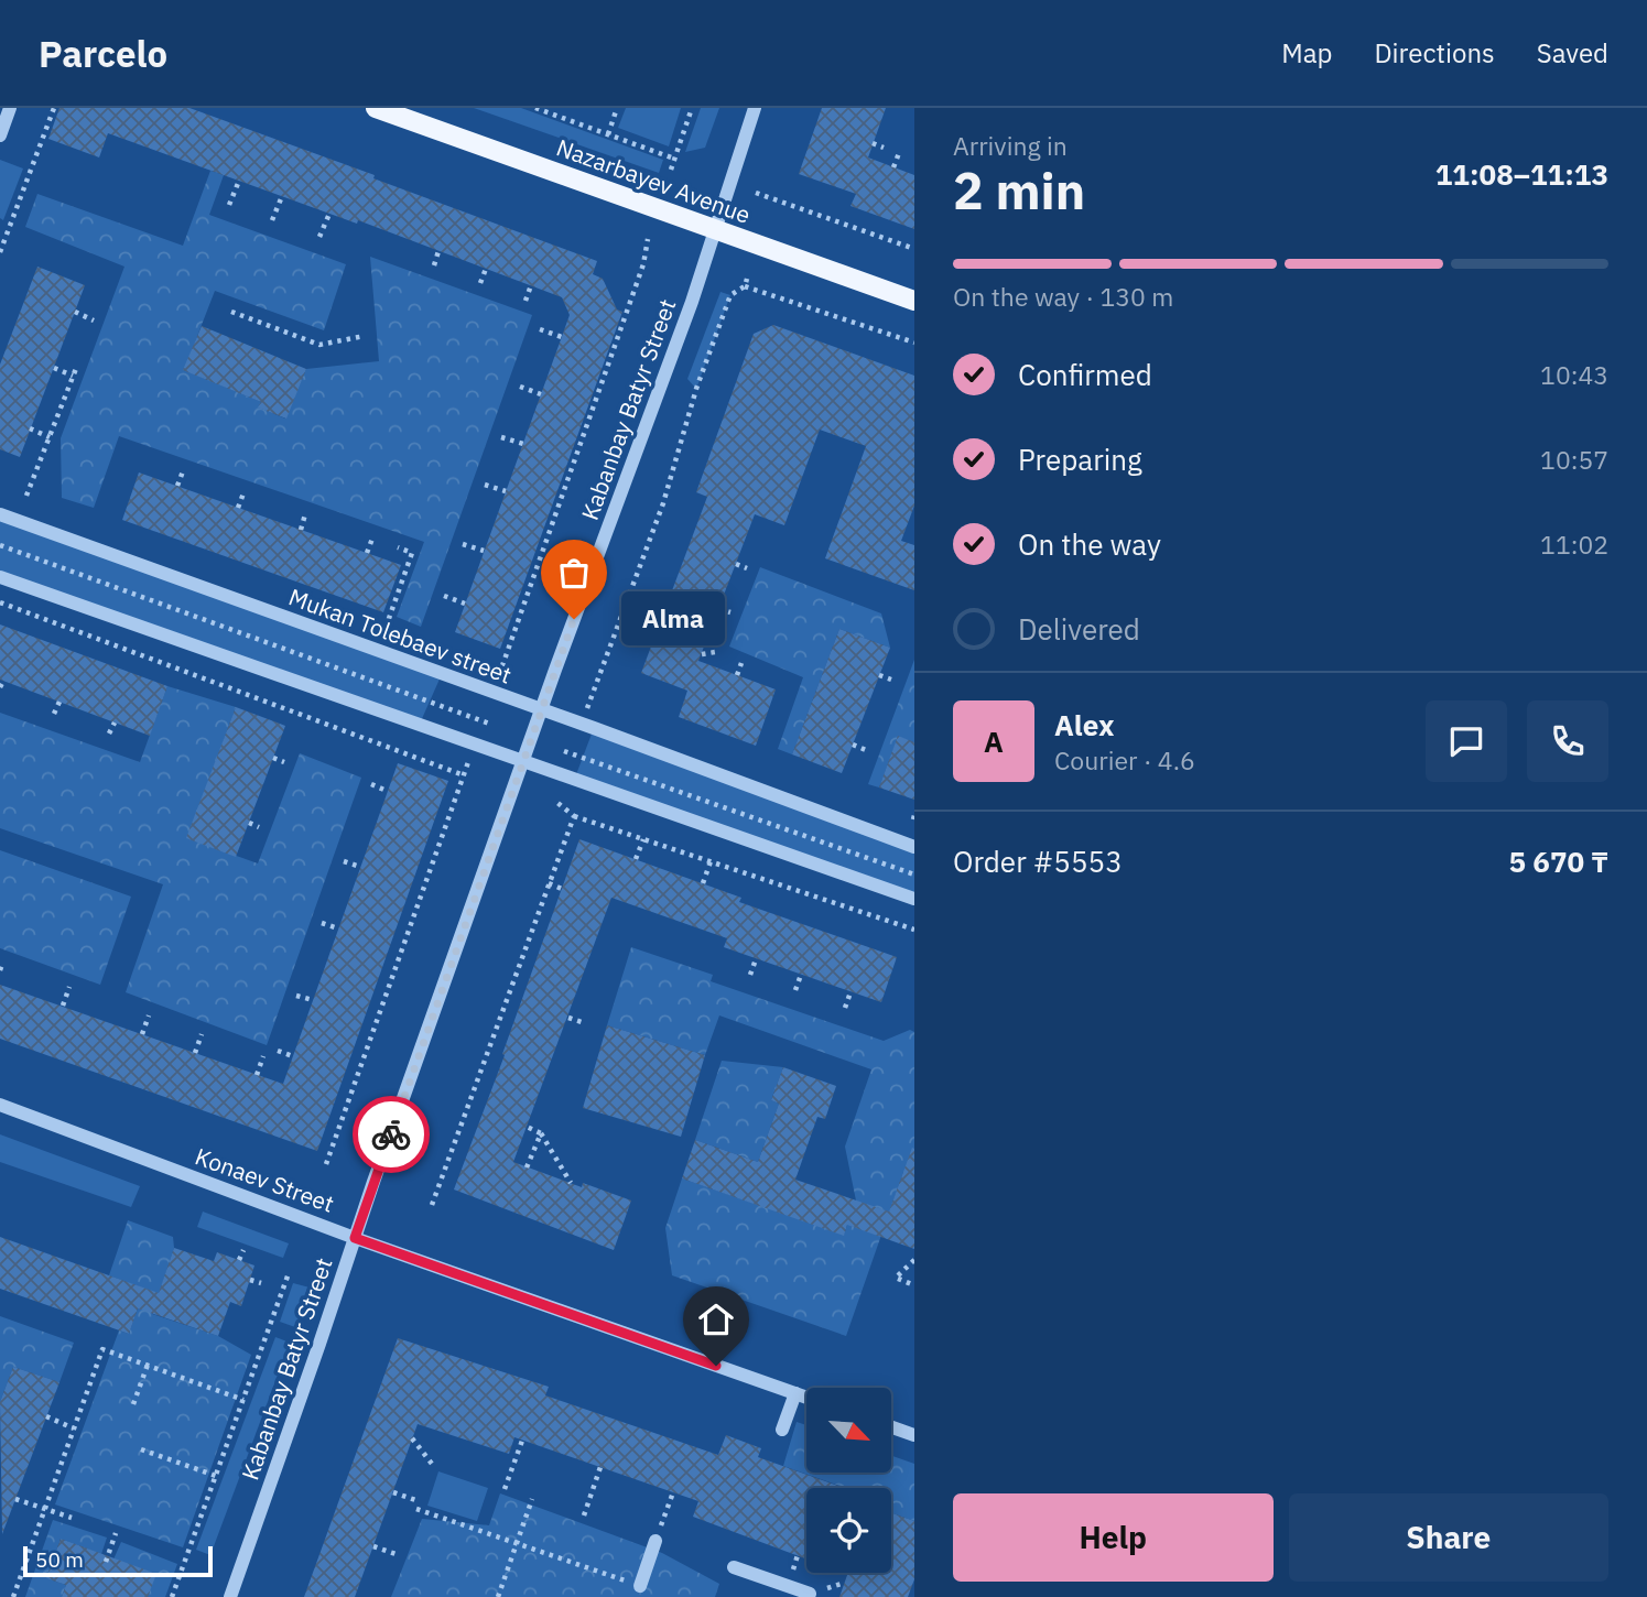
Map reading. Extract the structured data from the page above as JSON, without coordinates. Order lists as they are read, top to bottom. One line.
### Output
{"streets":{"main road":["Nazarbayev Avenue"],"street":["Kabanbay Batyr Street","Mukan Tolebaev street","Konaev Street"]},"crossings":[["Nazarbayev Avenue","Kabanbay Batyr Street"],["Kabanbay Batyr Street","Mukan Tolebaev street"],["Kabanbay Batyr Street","Konaev Street"]],"places":["Alma"],"scale_bar":"50 m","north":"bottom right","page":{"header":"Parcelo","nav":["Map","Directions","Saved"],"heading":["2 min","Arriving in","11:08–11:13"],"panel":["Alex","Courier · 4.6","Order #5553","5 670 ₸"],"bar":"On the way · 130 m","list":[["Confirmed","10:43"],["Preparing","10:57"],["On the way","11:02"],"Delivered"],"bubble":"Alma","round":"A","buttons":["Help","Share"],"scale":"50 m"}}
